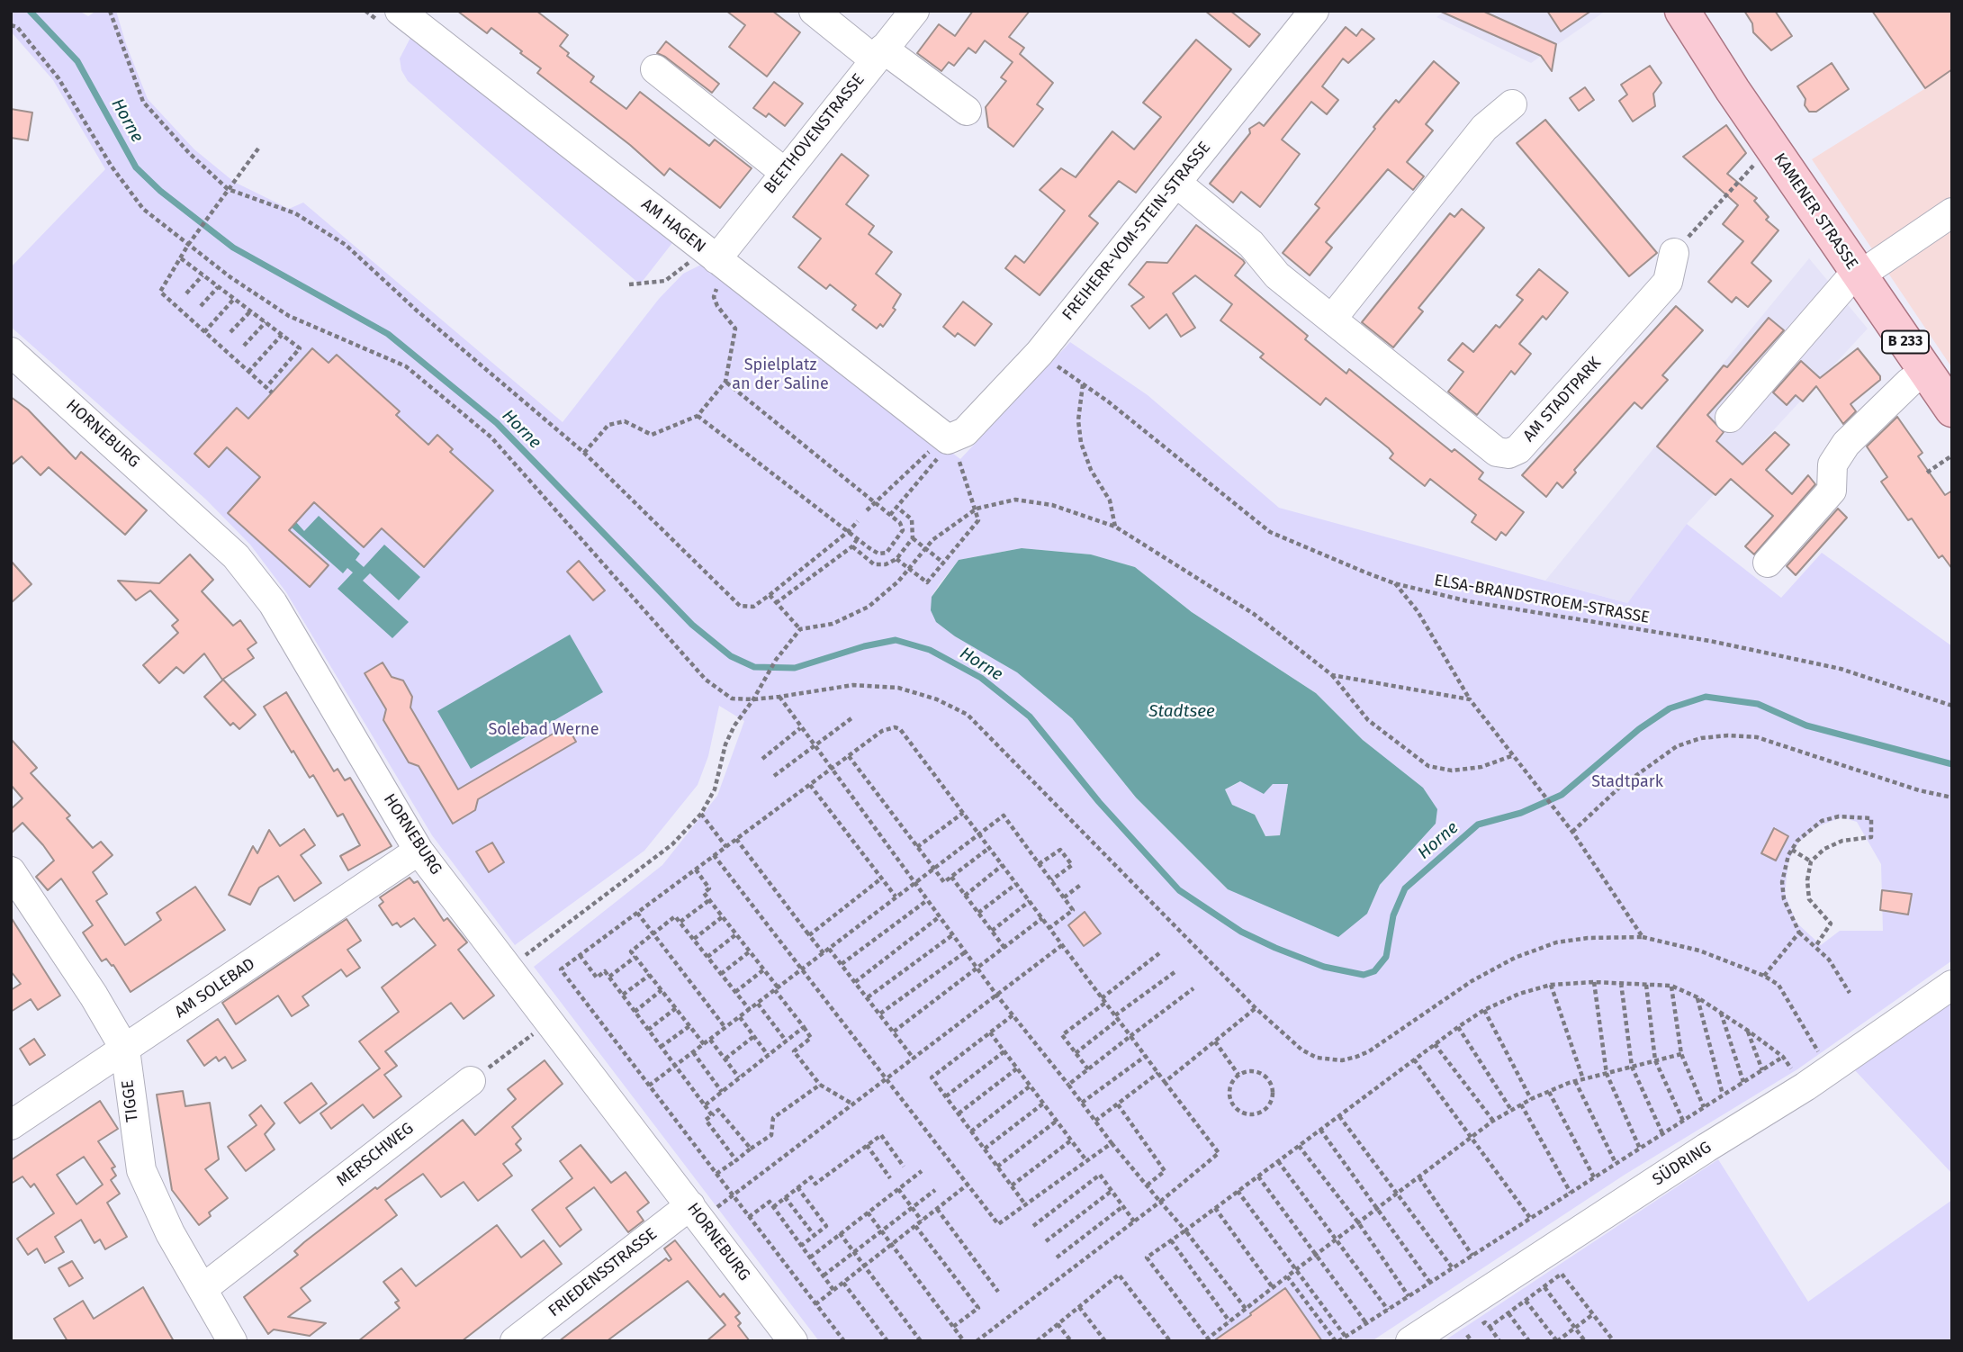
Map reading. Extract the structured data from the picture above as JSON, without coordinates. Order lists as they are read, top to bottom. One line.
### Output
{"streets":{"main road":["KAMENER STRASSE","B 233"],"street":["BEETHOVENSTRASSE","AM HAGEN","FREIHERR-VOM-STEIN-STRASSE","AM STADTPARK","HORNEBURG","AM SOLEBAD","TIGGE","MERSCHWEG","SÜDRING","FRIEDENSSTRASSE"],"path":["ELSA-BRANDSTROEM-STRASSE"]},"crossings":[["BEETHOVENSTRASSE","AM HAGEN"],["AM HAGEN","FREIHERR-VOM-STEIN-STRASSE"],["FREIHERR-VOM-STEIN-STRASSE","AM STADTPARK"],["FREIHERR-VOM-STEIN-STRASSE","ELSA-BRANDSTROEM-STRASSE"],["HORNEBURG","AM SOLEBAD"],["HORNEBURG","FRIEDENSSTRASSE"],["AM SOLEBAD","TIGGE"],["TIGGE","MERSCHWEG"]],"water":["Horne","Stadtsee"],"parks":["Spielplatz an der Saline","Solebad Werne","Stadtpark"]}
